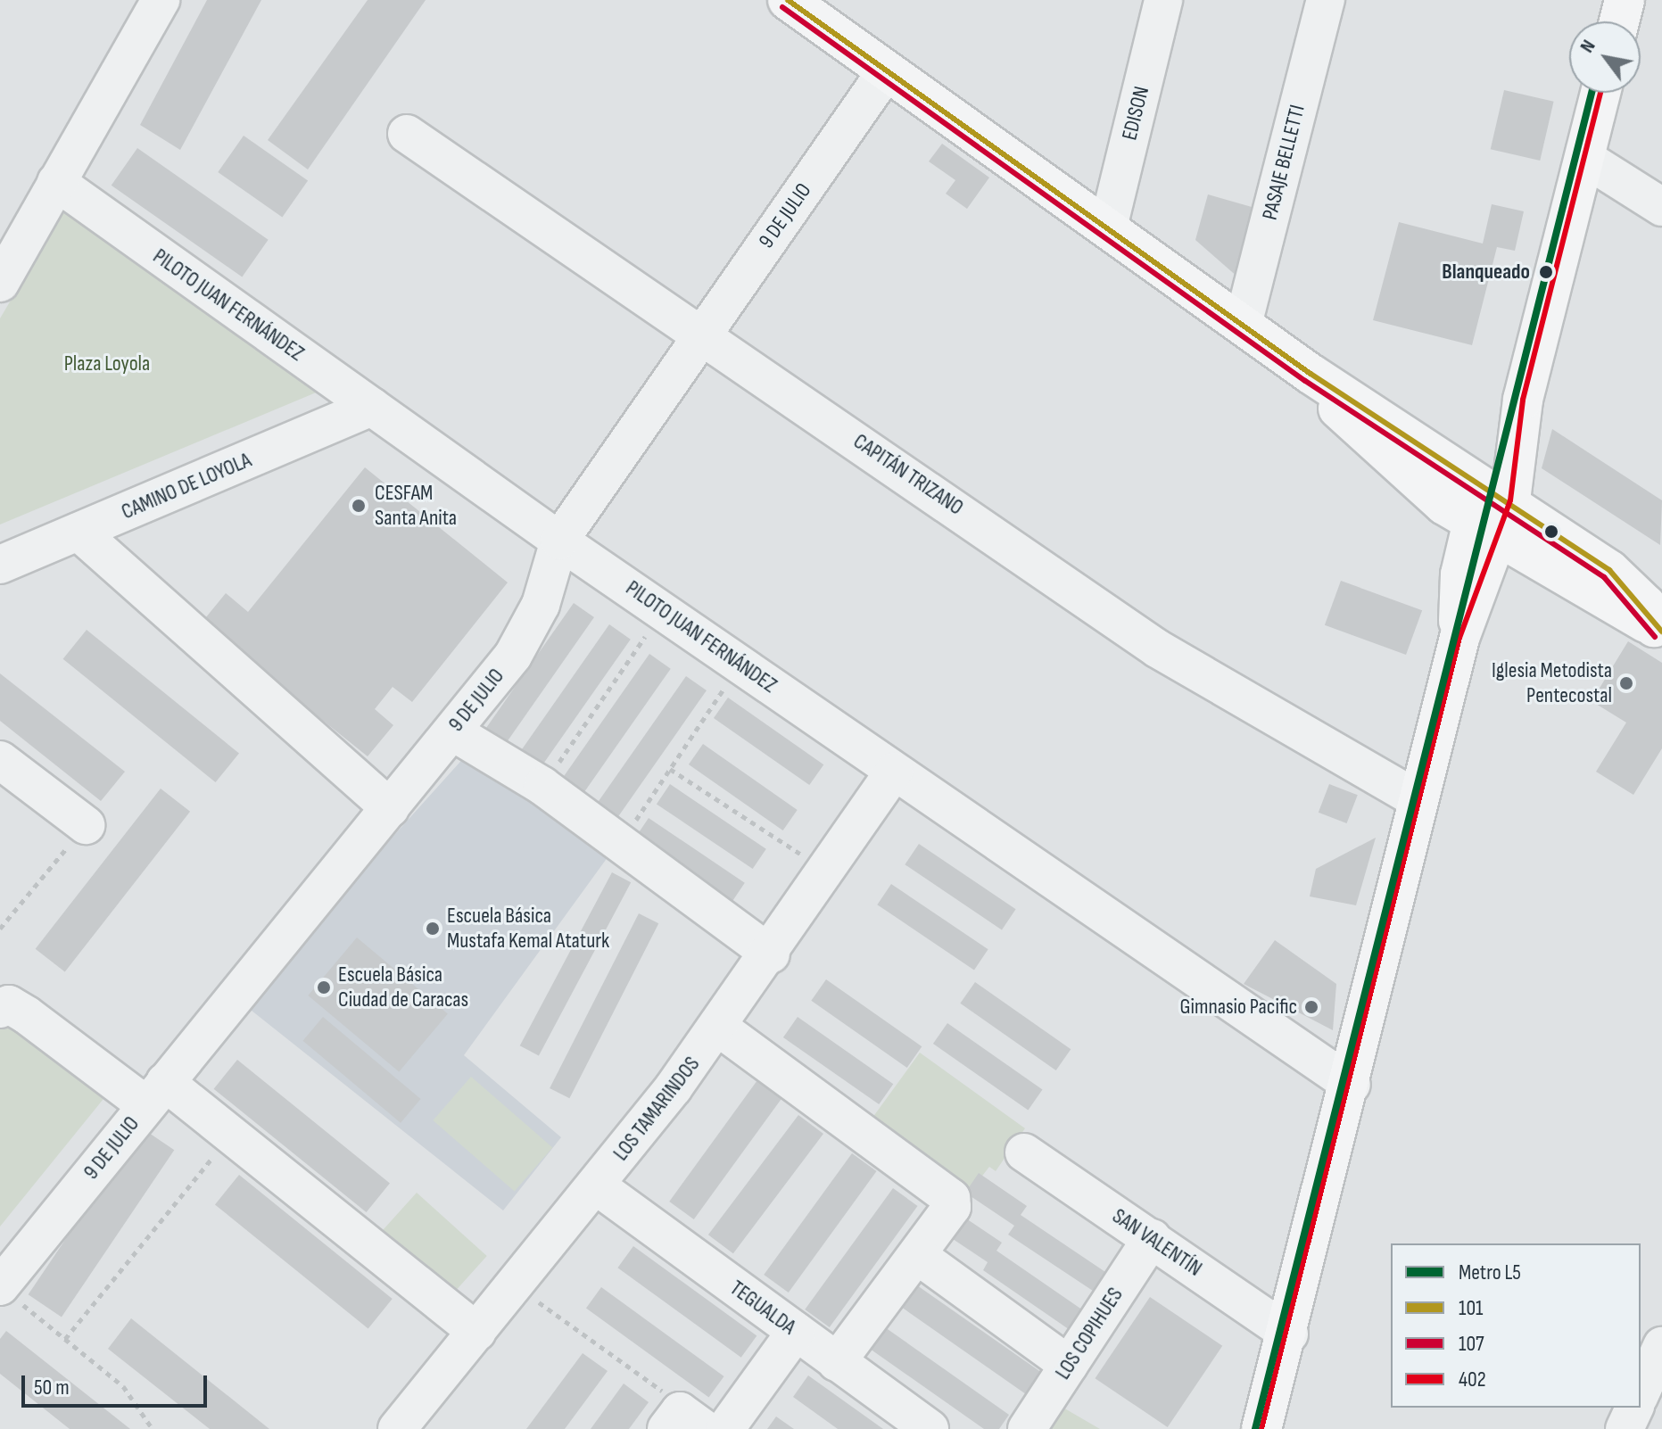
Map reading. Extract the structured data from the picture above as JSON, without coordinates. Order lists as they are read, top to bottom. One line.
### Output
{"streets":{"street":["EDISON","PASAJE BELLETTI","9 DE JULIO","PILOTO JUAN FERNÁNDEZ","CAPITÁN TRIZANO","CAMINO DE LOYOLA","LOS TAMARINDOS","SAN VALENTÍN","TEGUALDA","LOS COPIHUES"]},"crossings":[["9 DE JULIO","PILOTO JUAN FERNÁNDEZ"],["9 DE JULIO","CAPITÁN TRIZANO"],["PILOTO JUAN FERNÁNDEZ","CAMINO DE LOYOLA"],["PILOTO JUAN FERNÁNDEZ","LOS TAMARINDOS"],["LOS TAMARINDOS","TEGUALDA"],["SAN VALENTÍN","LOS COPIHUES"]],"parks":["Plaza Loyola"],"places":["Blanqueado","CESFAM Santa Anita","Iglesia Metodista Pentecostal","Escuela Básica Mustafa Kemal Ataturk","Escuela Básica Ciudad de Caracas","Gimnasio Pacific"],"lines":["transit line 101","transit line 107","metro line L5","transit line 402"],"legend":["Metro L5","101","107","402"],"scale_bar":"50 m","north":"top left"}
